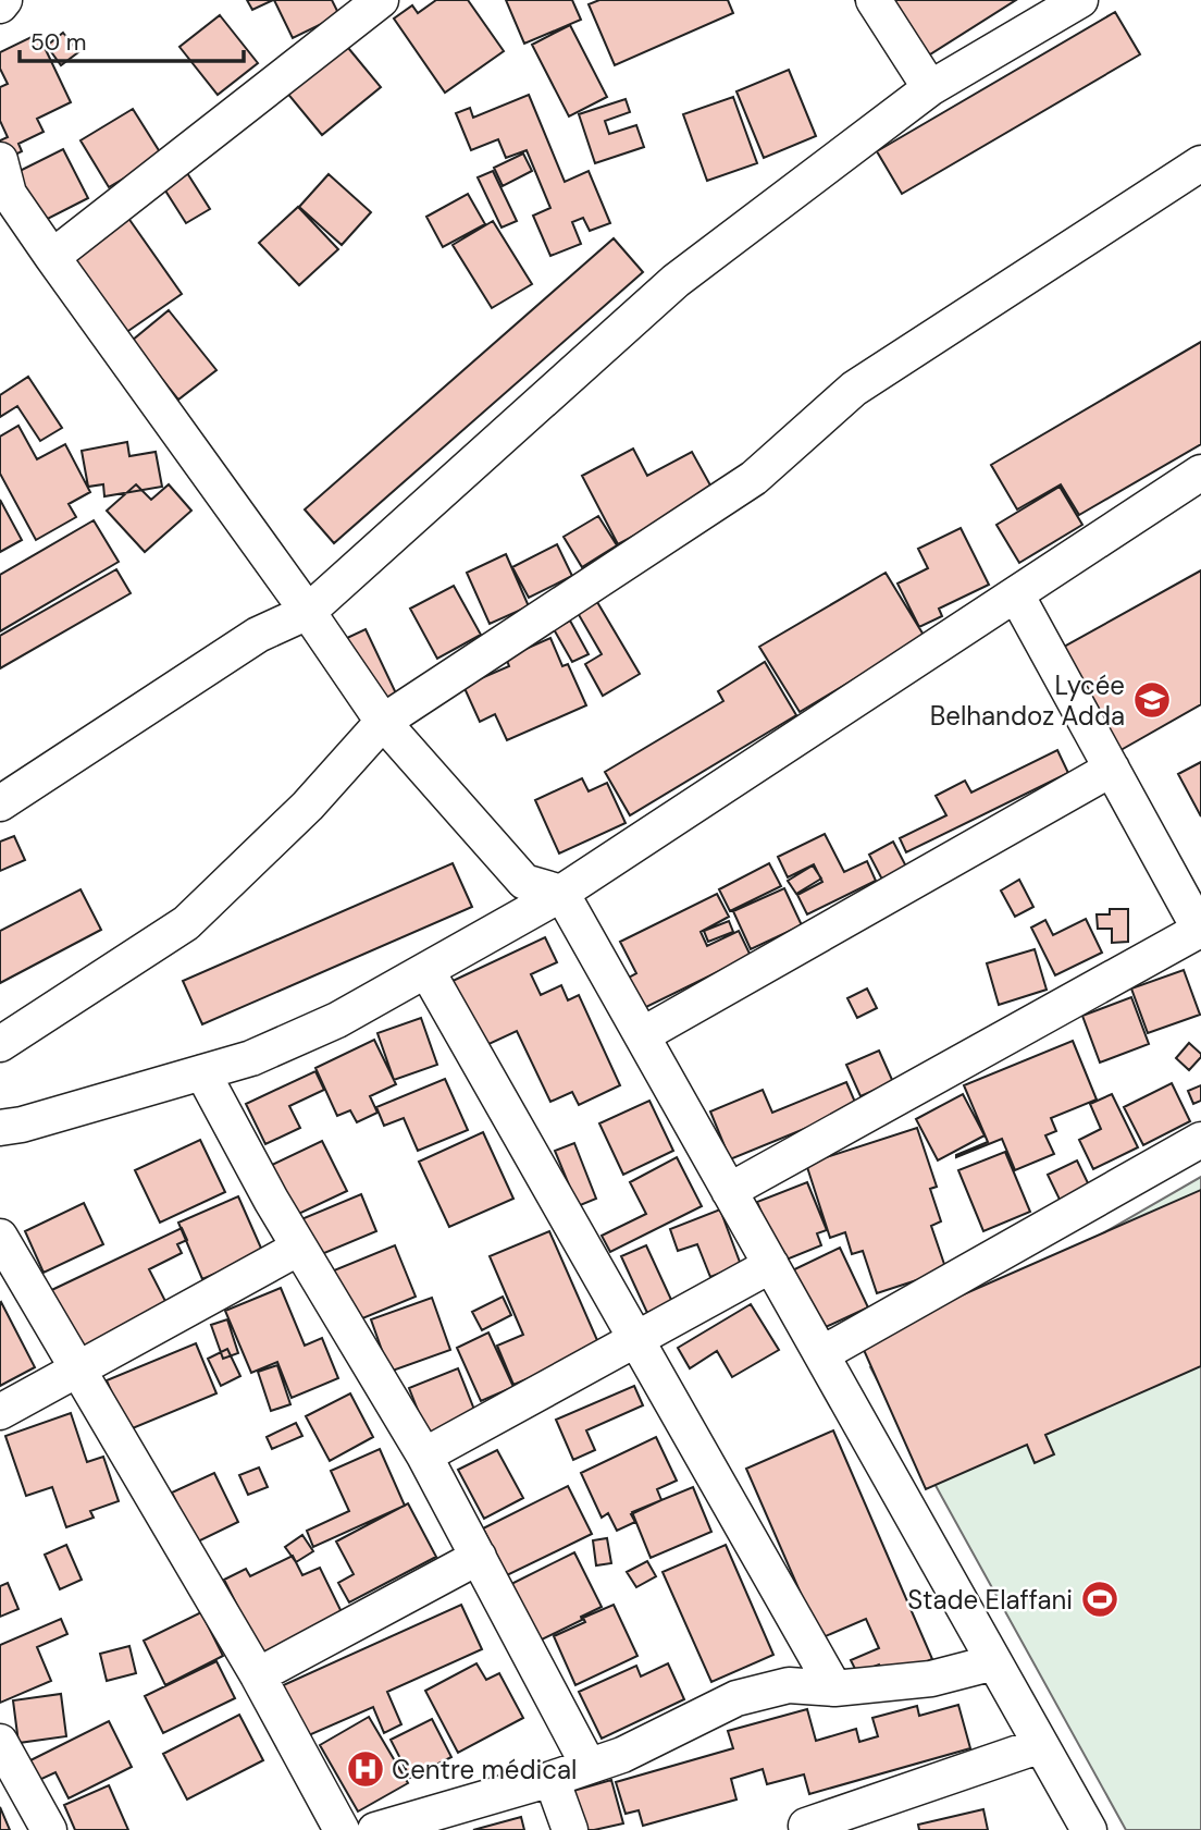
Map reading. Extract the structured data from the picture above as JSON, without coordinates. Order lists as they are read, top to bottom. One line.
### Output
{"places":{"school or university":["Lycée Belhandoz Adda"],"sports":["Stade Elaffani"],"hospital":["Centre médical"]},"scale_bar":"50 m"}
